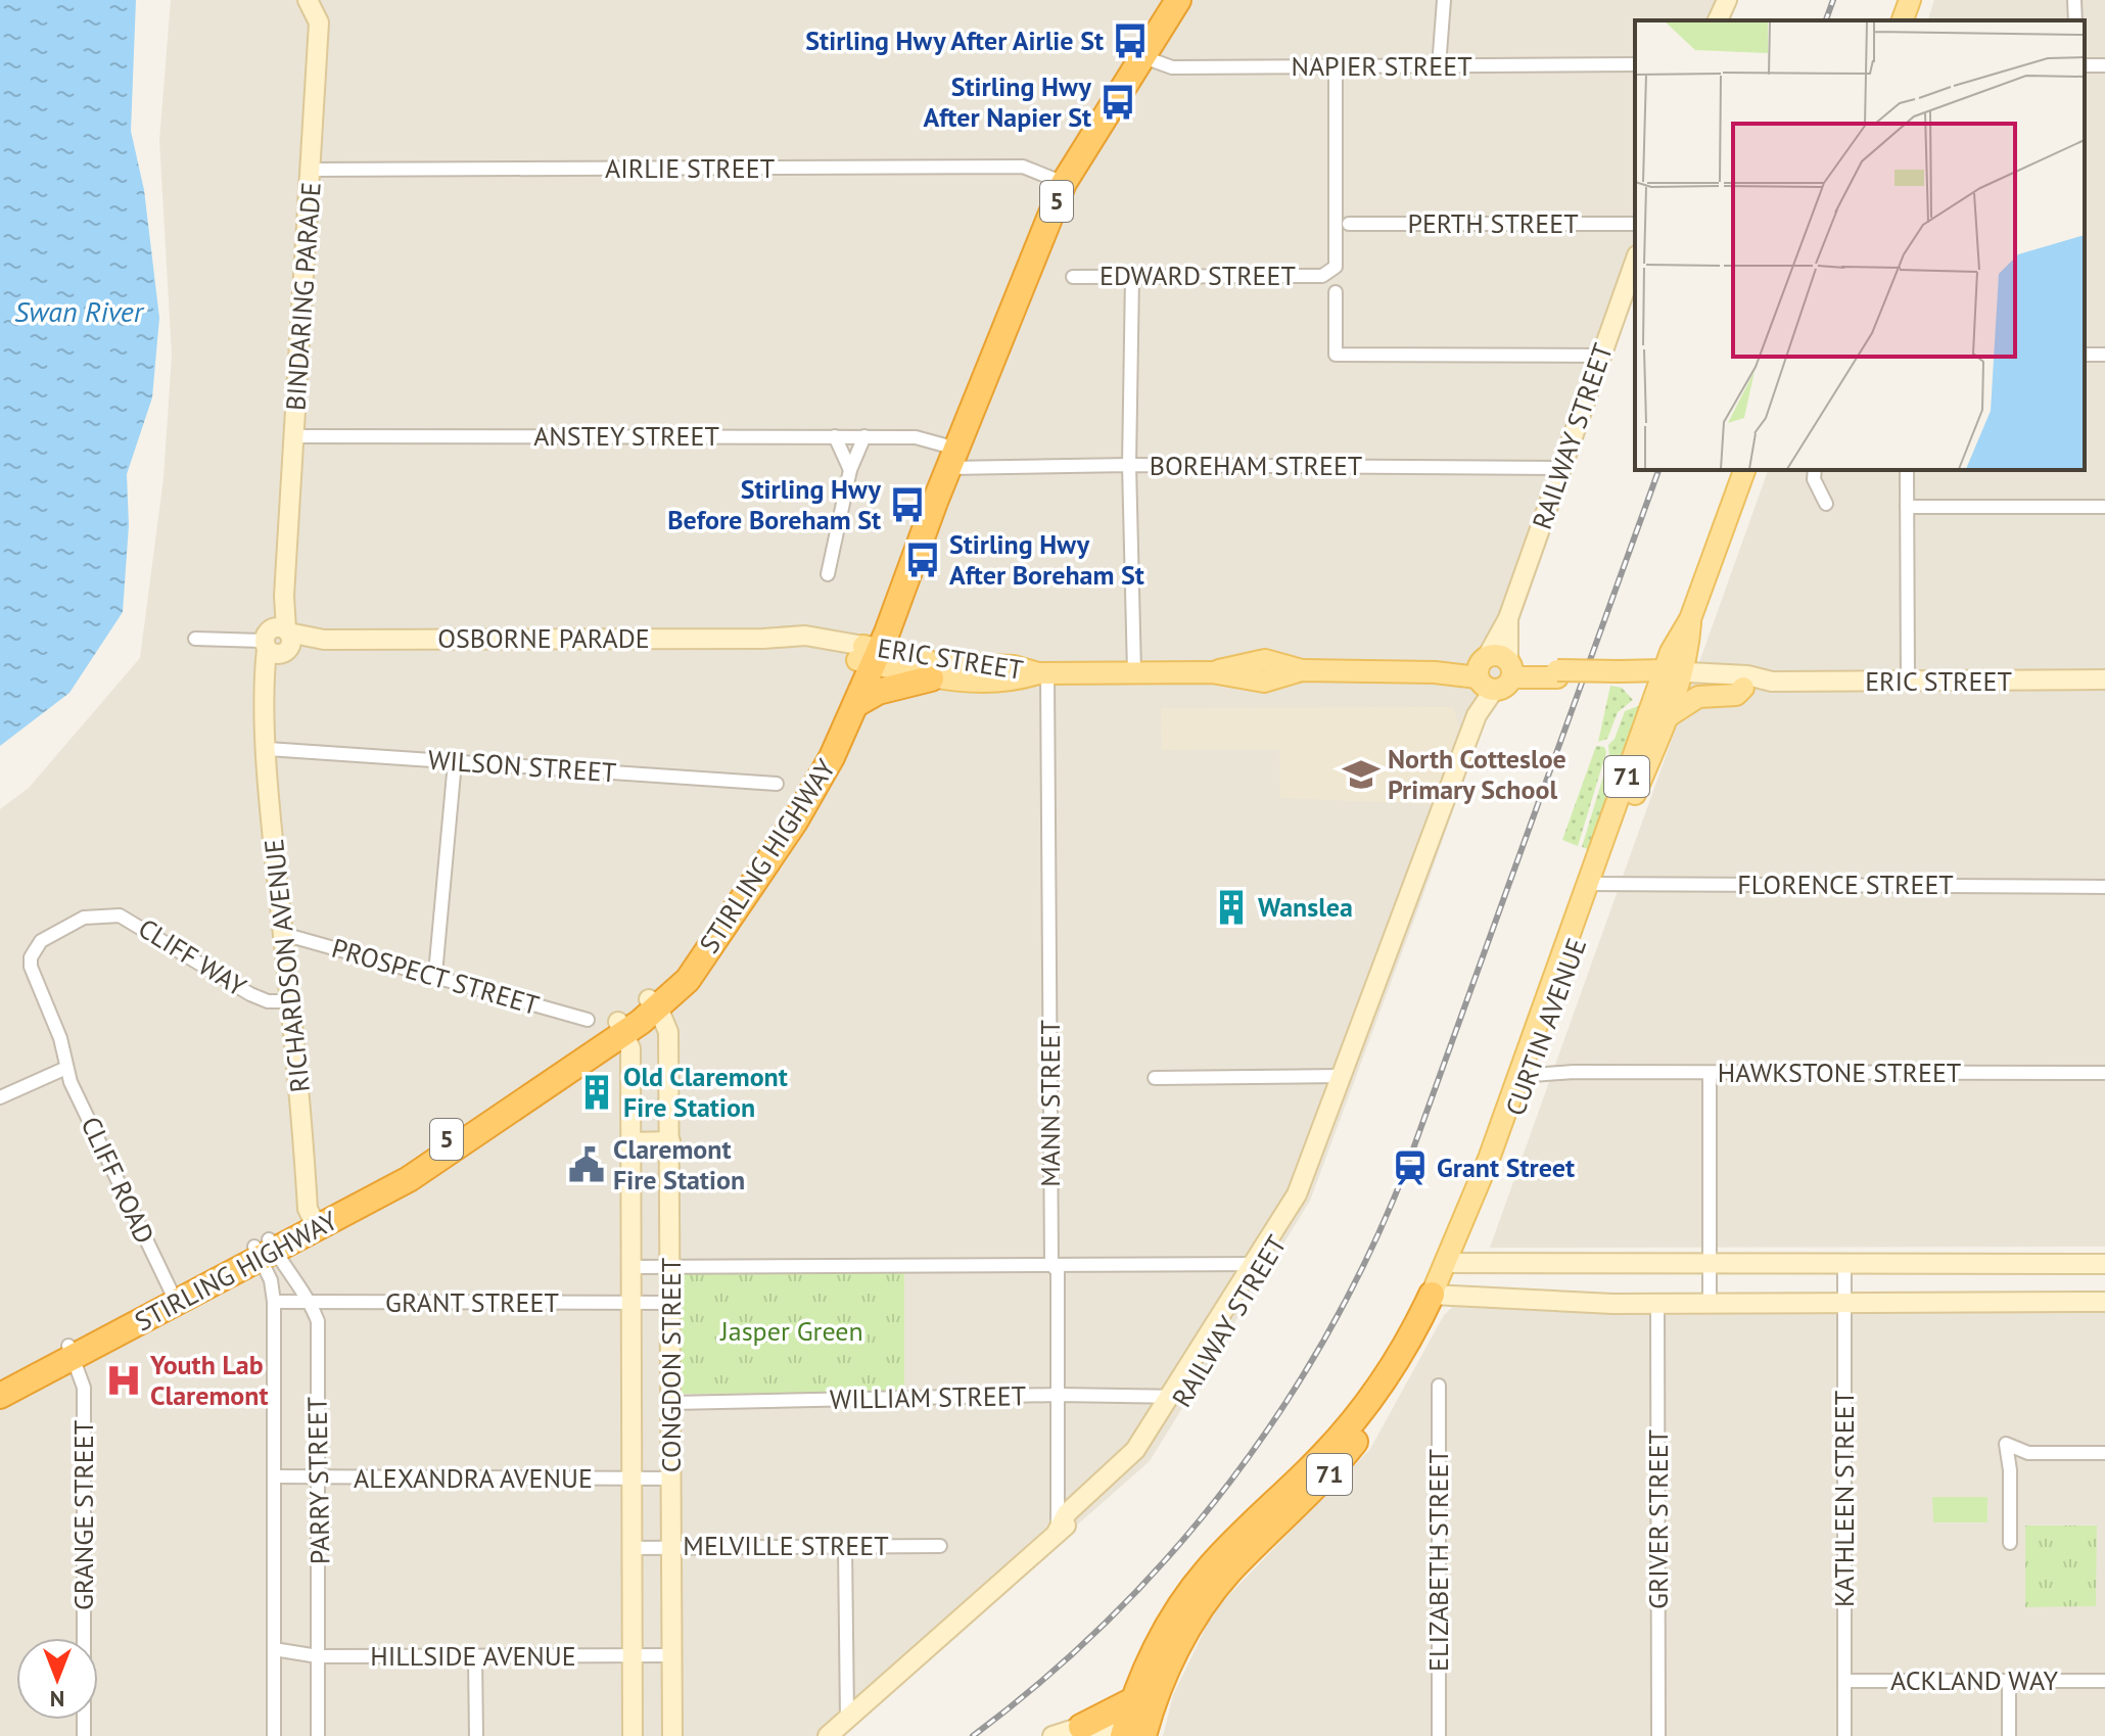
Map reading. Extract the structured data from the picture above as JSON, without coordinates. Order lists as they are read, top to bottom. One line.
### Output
{"streets":{"highway":["5","71","STIRLING HIGHWAY","CURTIN AVENUE"],"main road":["ERIC STREET"],"street":["NAPIER STREET","AIRLIE STREET","PERTH STREET","EDWARD STREET","BINDARING PARADE","ANSTEY STREET","RAILWAY STREET","BOREHAM STREET","OSBORNE PARADE","WILSON STREET","FLORENCE STREET","CLIFF WAY","RICHARDSON AVENUE","PROSPECT STREET","HAWKSTONE STREET","MANN STREET","CLIFF ROAD","GRANT STREET","CONGDON STREET","WILLIAM STREET","ALEXANDRA AVENUE","PARRY STREET","KATHLEEN STREET","GRANGE STREET","GRIVER STREET","MELVILLE STREET","ELIZABETH STREET","HILLSIDE AVENUE","ACKLAND WAY"]},"crossings":[["NAPIER STREET","EDWARD STREET"],["NAPIER STREET","STIRLING HIGHWAY"],["AIRLIE STREET","BINDARING PARADE"],["AIRLIE STREET","STIRLING HIGHWAY"],["BINDARING PARADE","ANSTEY STREET"],["BINDARING PARADE","OSBORNE PARADE"],["BINDARING PARADE","RICHARDSON AVENUE"],["ANSTEY STREET","BOREHAM STREET"],["ANSTEY STREET","STIRLING HIGHWAY"],["RAILWAY STREET","BOREHAM STREET"],["RAILWAY STREET","ERIC STREET"],["RAILWAY STREET","MANN STREET"],["RAILWAY STREET","WILLIAM STREET"],["BOREHAM STREET","STIRLING HIGHWAY"],["OSBORNE PARADE","ERIC STREET"],["OSBORNE PARADE","STIRLING HIGHWAY"],["OSBORNE PARADE","RICHARDSON AVENUE"],["ERIC STREET","STIRLING HIGHWAY"],["ERIC STREET","CURTIN AVENUE"],["ERIC STREET","MANN STREET"],["WILSON STREET","RICHARDSON AVENUE"],["71","CURTIN AVENUE"],["STIRLING HIGHWAY","RICHARDSON AVENUE"],["STIRLING HIGHWAY","CLIFF ROAD"],["STIRLING HIGHWAY","CONGDON STREET"],["STIRLING HIGHWAY","PARRY STREET"],["STIRLING HIGHWAY","GRANGE STREET"],["FLORENCE STREET","CURTIN AVENUE"],["CLIFF WAY","RICHARDSON AVENUE"],["CLIFF WAY","CLIFF ROAD"],["RICHARDSON AVENUE","PROSPECT STREET"],["CURTIN AVENUE","HAWKSTONE STREET"],["MANN STREET","WILLIAM STREET"],["GRANT STREET","CONGDON STREET"],["GRANT STREET","PARRY STREET"],["CONGDON STREET","WILLIAM STREET"],["CONGDON STREET","ALEXANDRA AVENUE"],["CONGDON STREET","MELVILLE STREET"],["CONGDON STREET","HILLSIDE AVENUE"],["ALEXANDRA AVENUE","PARRY STREET"],["PARRY STREET","HILLSIDE AVENUE"],["KATHLEEN STREET","ACKLAND WAY"]],"water":["Swan River"],"parks":["Jasper Green"],"places":{"bus stop":["Stirling Hwy After Airlie St","Stirling Hwy After Napier St","Stirling Hwy Before Boreham St","Stirling Hwy After Boreham St"],"school or university":["North Cottesloe Primary School"],"building":["Wanslea","Old Claremont Fire Station"],"public building":["Claremont Fire Station"],"station":["Grant Street"],"hospital":["Youth Lab Claremont"]},"north":"bottom"}
